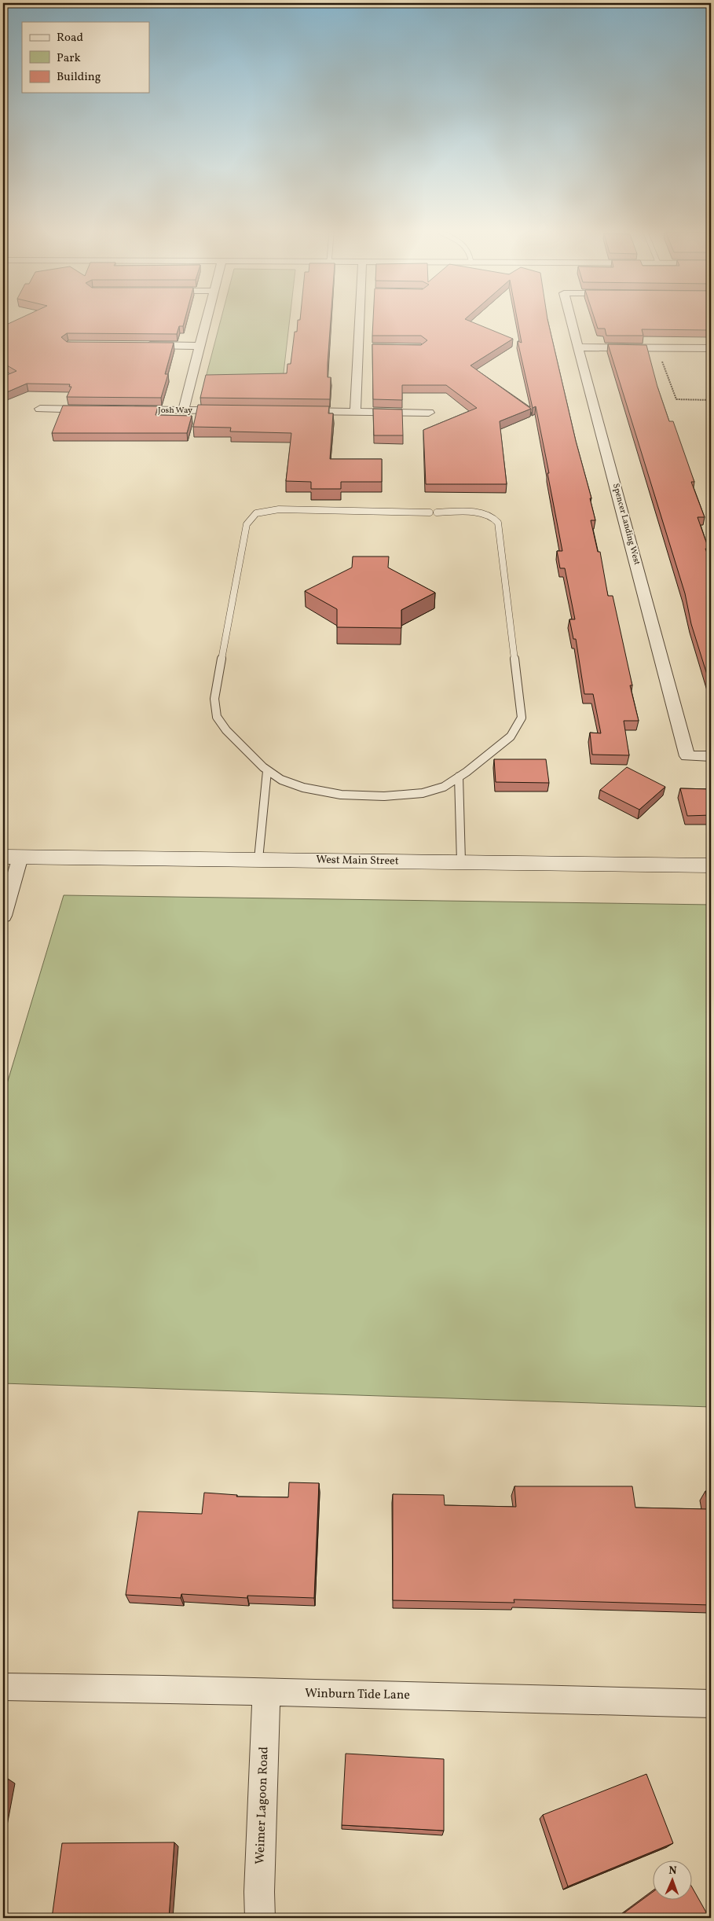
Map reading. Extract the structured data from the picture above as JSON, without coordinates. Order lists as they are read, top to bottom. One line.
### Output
{"streets":{"main road":["West Main Street"],"street":["Josh Way","Spencer Landing West","Winburn Tide Lane","Weimer Lagoon Road"]},"crossings":[["Winburn Tide Lane","Weimer Lagoon Road"]],"legend":["Road","Park","Building"],"north":"top"}
